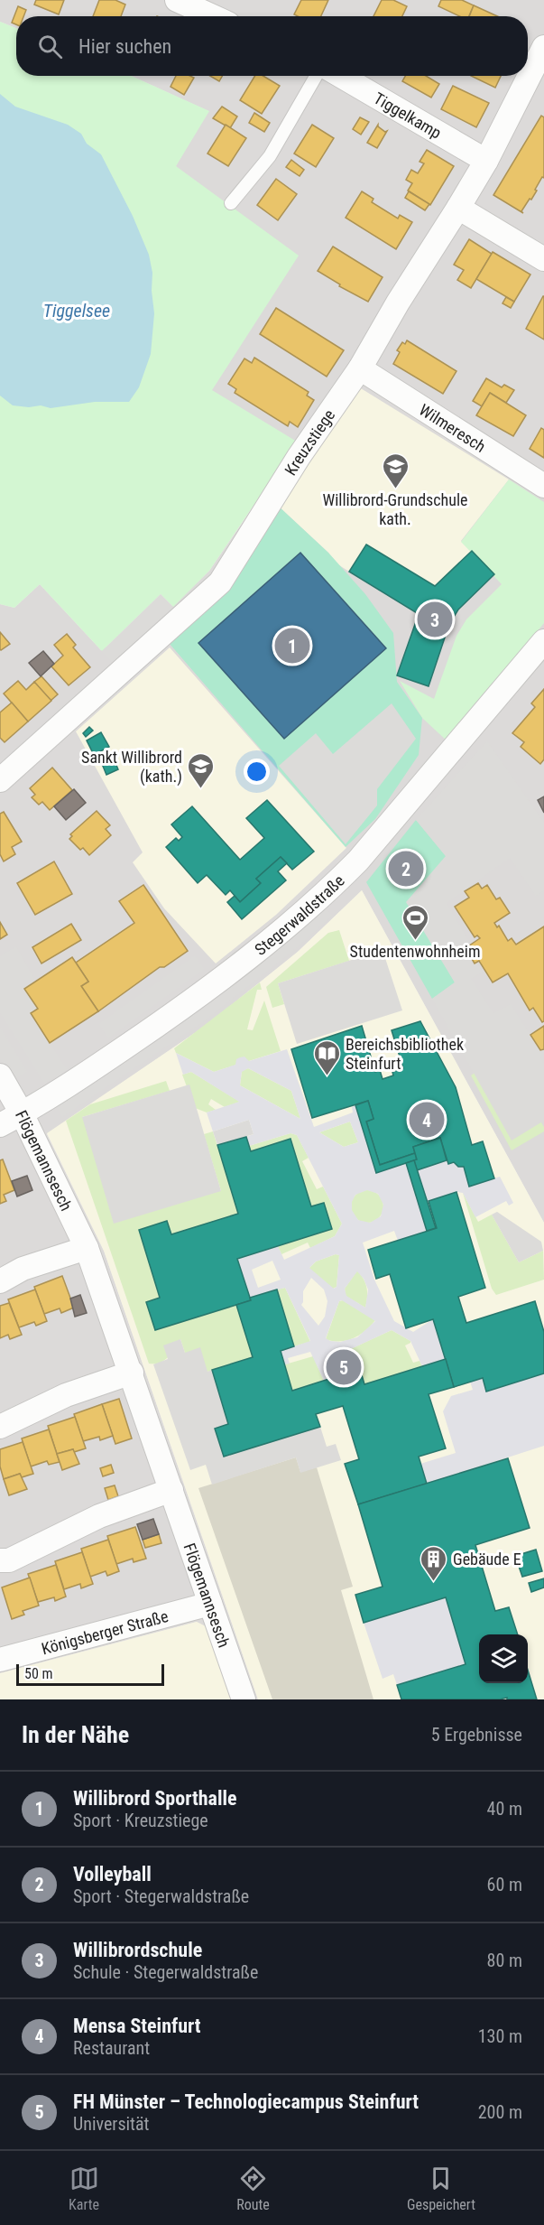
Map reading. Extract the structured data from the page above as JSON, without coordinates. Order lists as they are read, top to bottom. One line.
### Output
{"streets":{"street":["Tiggelkamp","Wilmeresch","Kreuzstiege","Stegerwaldstraße","Flögemannsesch","Königsberger Straße"]},"crossings":[["Tiggelkamp","Kreuzstiege"],["Wilmeresch","Kreuzstiege"],["Stegerwaldstraße","Flögemannsesch"],["Flögemannsesch","Königsberger Straße"]],"water":["Tiggelsee"],"places":{"school or university":["Willibrord-Grundschule kath.","Sankt Willibrord (kath.)"],"sports":["Studentenwohnheim"],"library":["Bereichsbibliothek Steinfurt"],"building":["Gebäude E"]},"scale_bar":"50 m","page":{"search":"Hier suchen","pins":["3","1","2","4","5"],"scale":"50 m","heading":["In der Nähe","5 Ergebnisse"],"list":[{"mark":"1","name":"Willibrord Sporthalle","note":"Sport · Kreuzstiege","value":"40 m"},{"mark":"2","name":"Volleyball","note":"Sport · Stegerwaldstraße","value":"60 m"},{"mark":"3","name":"Willibrordschule","note":"Schule · Stegerwaldstraße","value":"80 m"},{"mark":"4","name":"Mensa Steinfurt","note":"Restaurant","value":"130 m"},{"mark":"5","name":"FH Münster – Technologiecampus Steinfurt","note":"Universität","value":"200 m"}],"nav":["Karte","Route","Gespeichert"]}}
